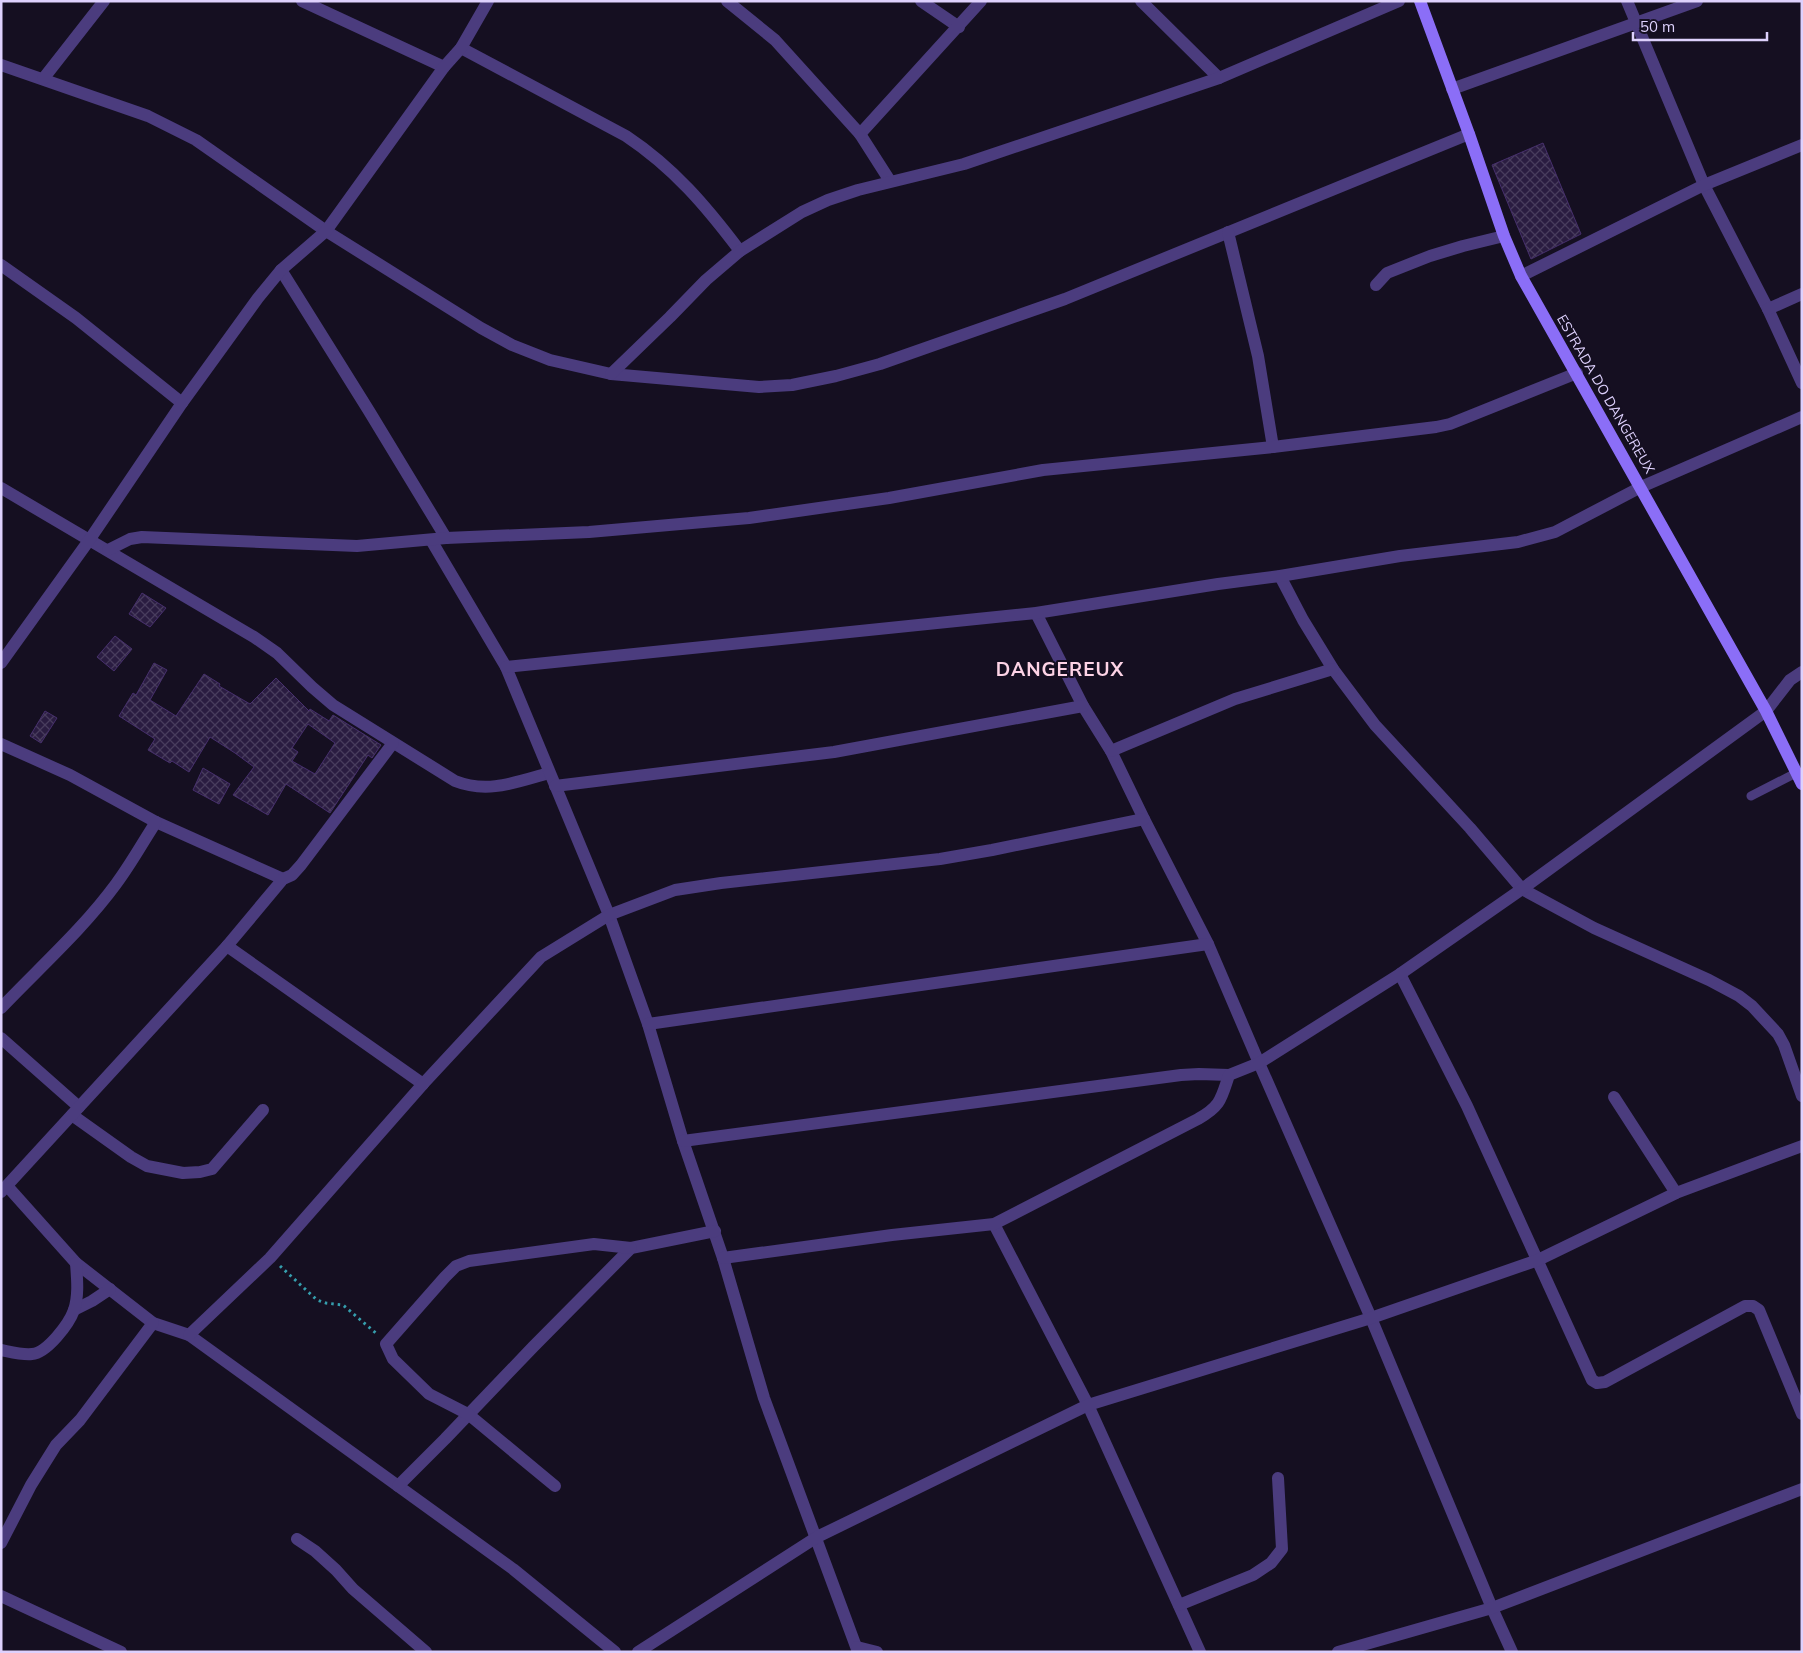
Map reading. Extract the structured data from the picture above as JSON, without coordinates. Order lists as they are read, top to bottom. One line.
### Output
{"streets":{"main road":["ESTRADA DO DANGEREUX"]},"districts":["DANGEREUX"],"scale_bar":"50 m"}
